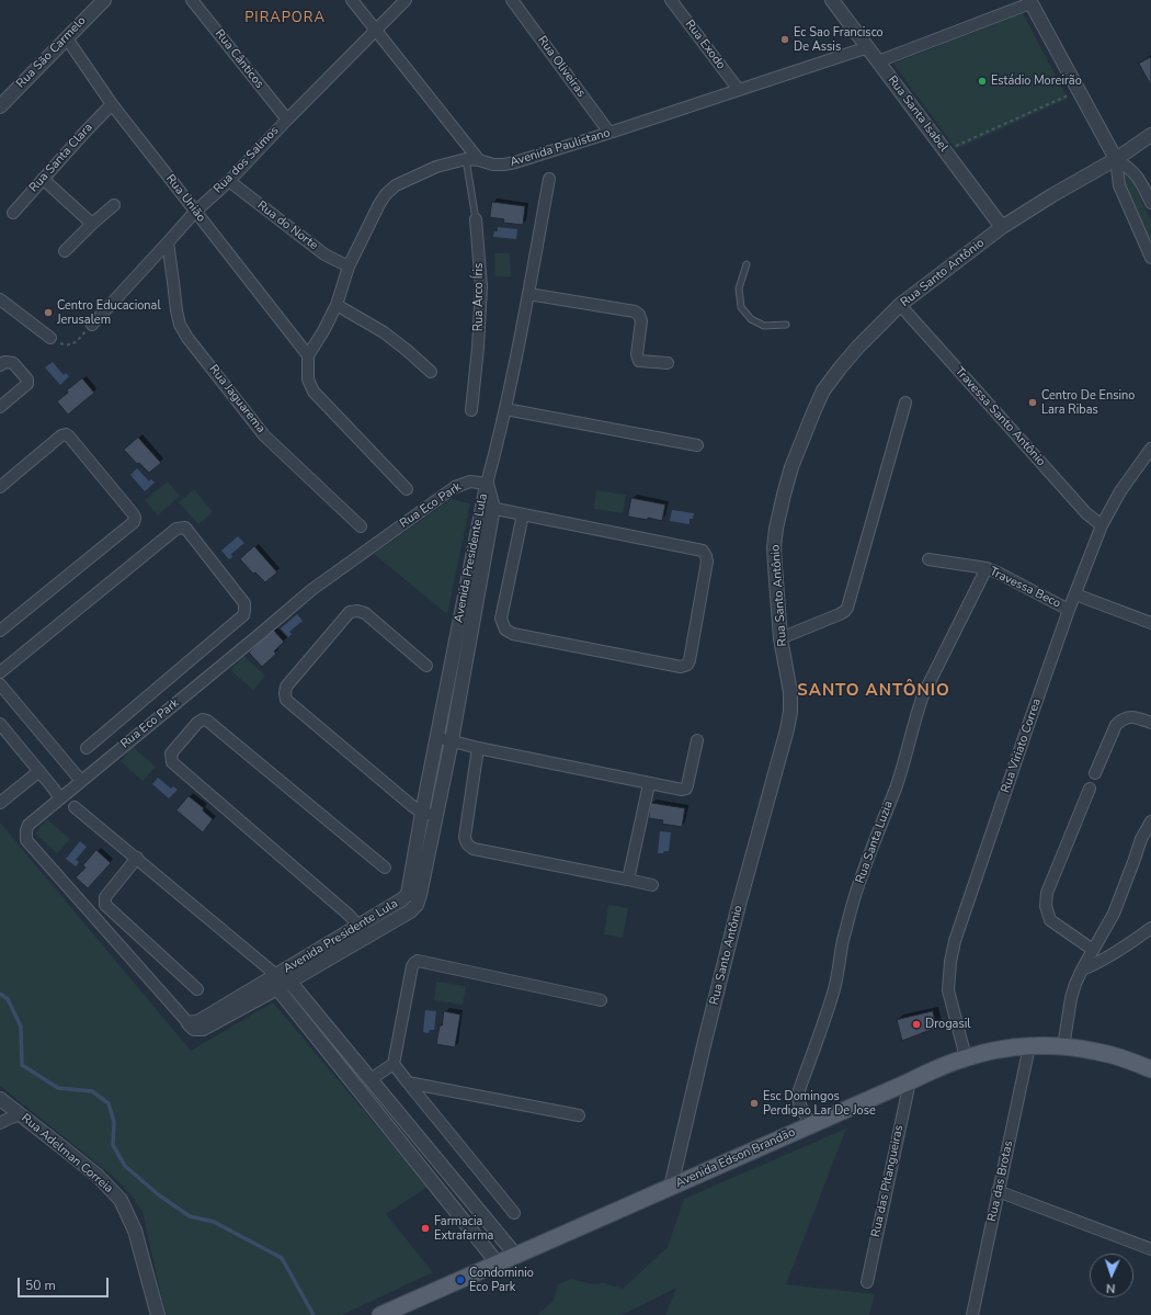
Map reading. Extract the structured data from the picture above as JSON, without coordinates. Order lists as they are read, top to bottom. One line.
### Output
{"streets":{"main road":["Avenida Edson Brandão"],"street":["Rua Exodo","Rua São Carmelo","Rua Cânticos","Rua Oliveiras","Rua Santa Isabel","Avenida Paulistano","Rua Santa Clara","Rua dos Salmos","Rua União","Rua do Norte","Rua Santo Antônio","Rua Arco Íris","Rua Jaguarema","Travessa Santo Antônio","Rua Eco Park","Avenida Presidente Lula","Travessa Beco","Rua Viriato Correa","Rua Santa Luzia","Rua Adelman Correia","Rua das Pitangueiras","Rua das Brotas"]},"crossings":[["Rua Exodo","Avenida Paulistano"],["Rua São Carmelo","Rua União"],["Rua Cânticos","Rua dos Salmos"],["Rua Oliveiras","Avenida Paulistano"],["Rua Santa Isabel","Avenida Paulistano"],["Rua Santa Isabel","Rua Santo Antônio"],["Avenida Paulistano","Rua União"],["Avenida Paulistano","Rua do Norte"],["Avenida Paulistano","Rua Arco Íris"],["Rua Santa Clara","Rua União"],["Rua dos Salmos","Rua União"],["Rua dos Salmos","Rua do Norte"],["Rua dos Salmos","Rua Jaguarema"],["Rua Santo Antônio","Travessa Santo Antônio"],["Rua Santo Antônio","Avenida Edson Brandão"],["Travessa Santo Antônio","Rua Viriato Correa"],["Rua Eco Park","Avenida Presidente Lula"],["Avenida Presidente Lula","Avenida Edson Brandão"],["Travessa Beco","Rua Viriato Correa"],["Travessa Beco","Rua Santa Luzia"],["Rua Viriato Correa","Avenida Edson Brandão"],["Rua Santa Luzia","Avenida Edson Brandão"],["Avenida Edson Brandão","Rua das Pitangueiras"],["Avenida Edson Brandão","Rua das Brotas"]],"districts":["PIRAPORA","SANTO ANTÔNIO"],"places":["Ec Sao Francisco De Assis","Estádio Moreirão","Centro Educacional Jerusalem","Centro De Ensino Lara Ribas","Drogasil","Esc Domingos Perdigao Lar De Jose","Farmacia Extrafarma","Condominio Eco Park"],"scale_bar":"50 m","north":"bottom"}
